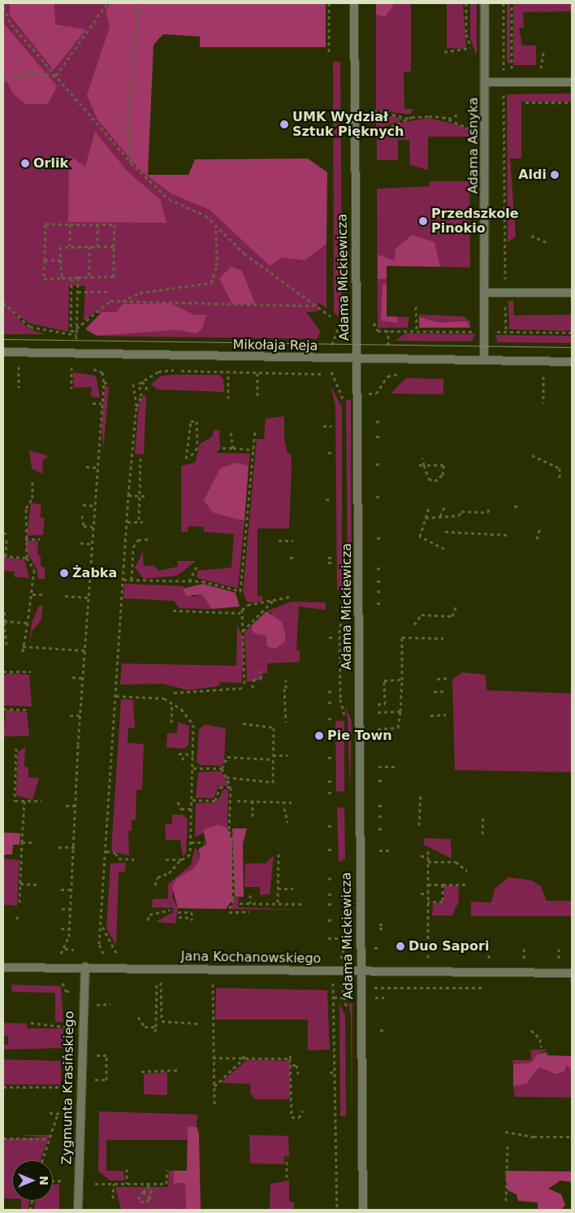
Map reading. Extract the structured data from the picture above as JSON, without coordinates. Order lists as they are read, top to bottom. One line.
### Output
{"streets":{"street":["Adama Asnyka","Adama Mickiewicza","Mikołaja Reja","Jana Kochanowskiego","Zygmunta Krasińskiego"]},"crossings":[["Adama Asnyka","Mikołaja Reja"],["Adama Mickiewicza","Mikołaja Reja"],["Adama Mickiewicza","Jana Kochanowskiego"],["Jana Kochanowskiego","Zygmunta Krasińskiego"]],"places":["UMK Wydział Sztuk Pięknych","Orlik","Aldi","Przedszkole Pinokio","Żabka","Pie Town","Duo Sapori"],"north":"right"}
